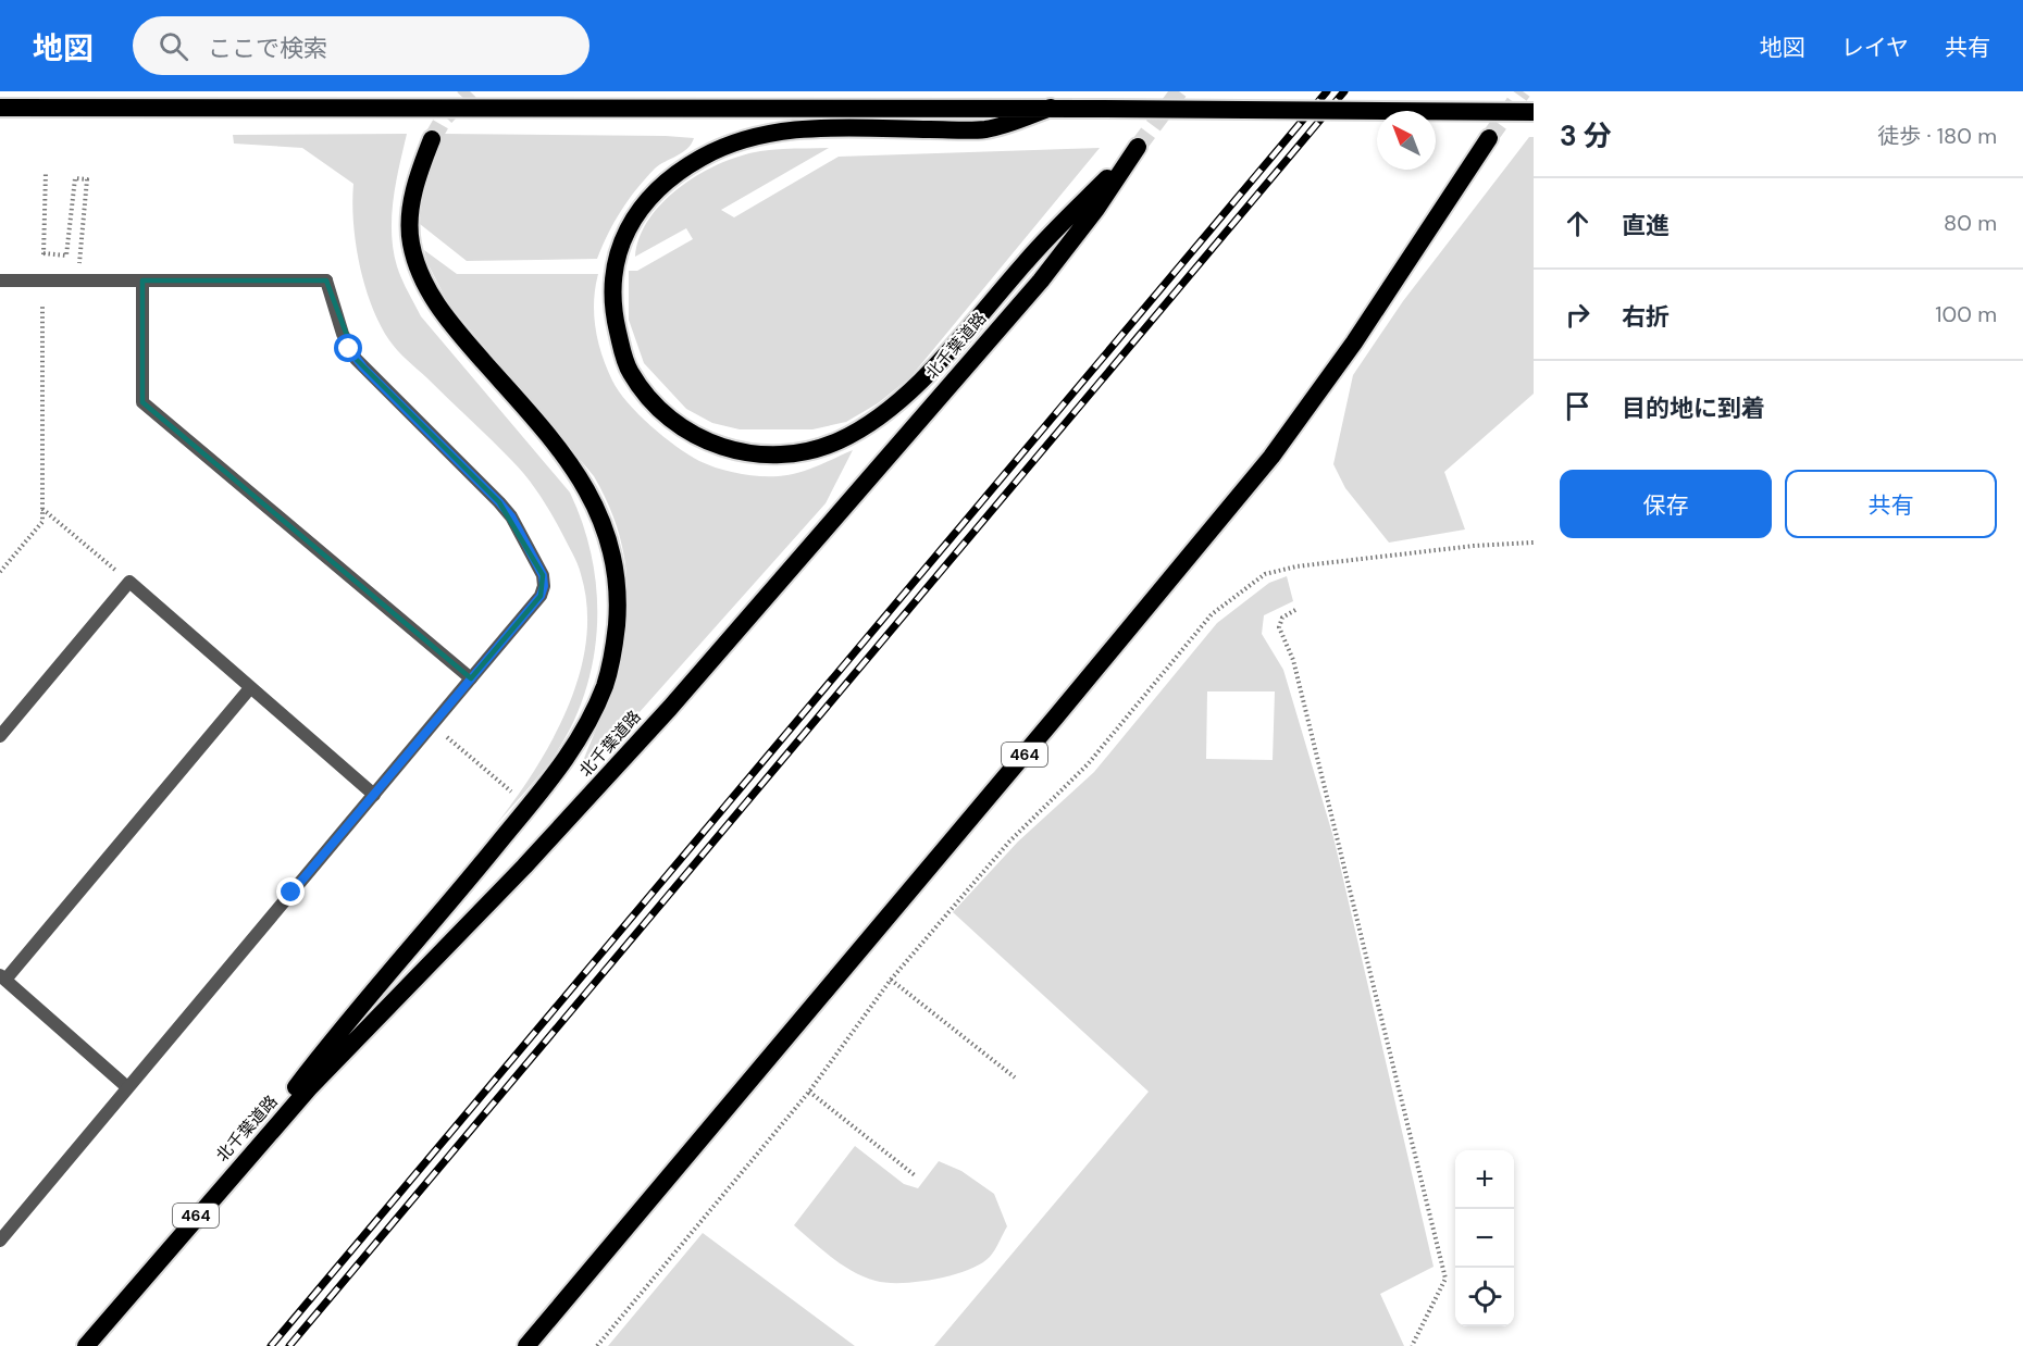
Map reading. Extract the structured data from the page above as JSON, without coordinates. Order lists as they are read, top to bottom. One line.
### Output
{"streets":{"highway":["北千葉道路","464"]},"north":"top left","page":{"header":"地図","search":"ここで検索","nav":["地図","レイヤ","共有"],"heading":["3 分","徒歩 · 180 m"],"list":[["直進","80 m"],["右折","100 m"],"目的地に到着"],"buttons":["保存","共有"],"map_buttons":["+","−"]}}
